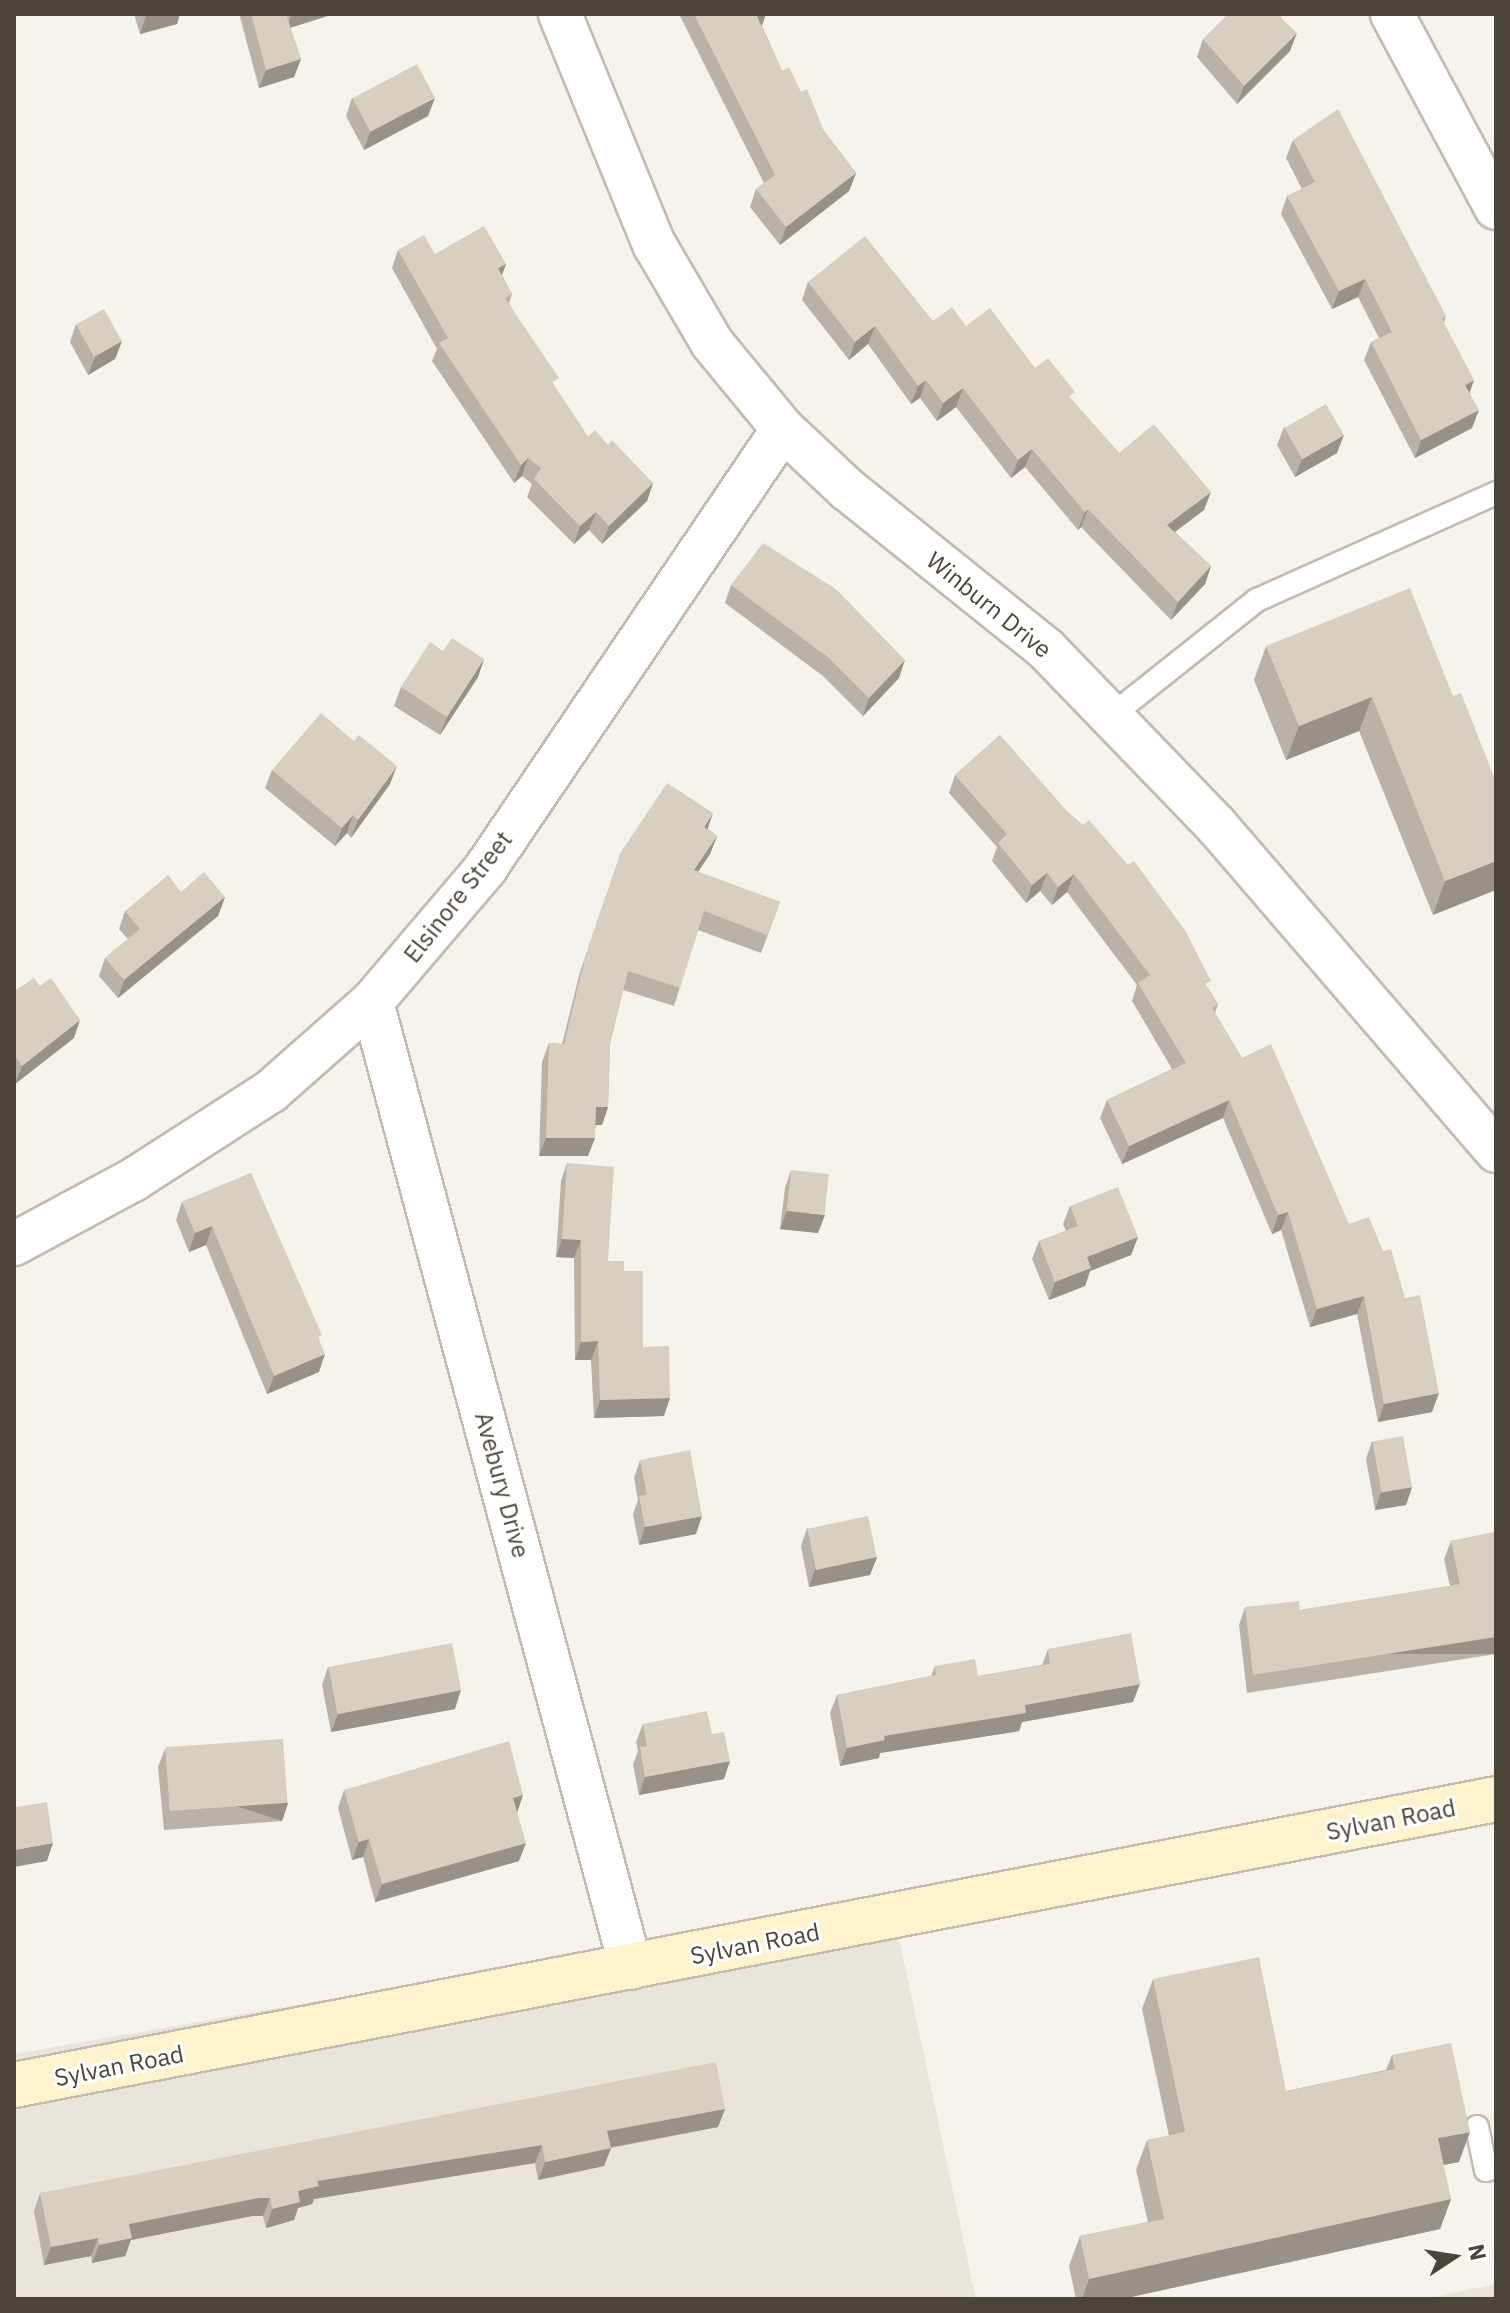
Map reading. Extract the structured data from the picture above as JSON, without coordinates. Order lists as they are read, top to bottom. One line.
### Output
{"streets":{"main road":["Sylvan Road"],"street":["Winburn Drive","Elsinore Street","Avebury Drive"]},"crossings":[["Winburn Drive","Elsinore Street"],["Elsinore Street","Avebury Drive"],["Avebury Drive","Sylvan Road"]],"north":"right"}
